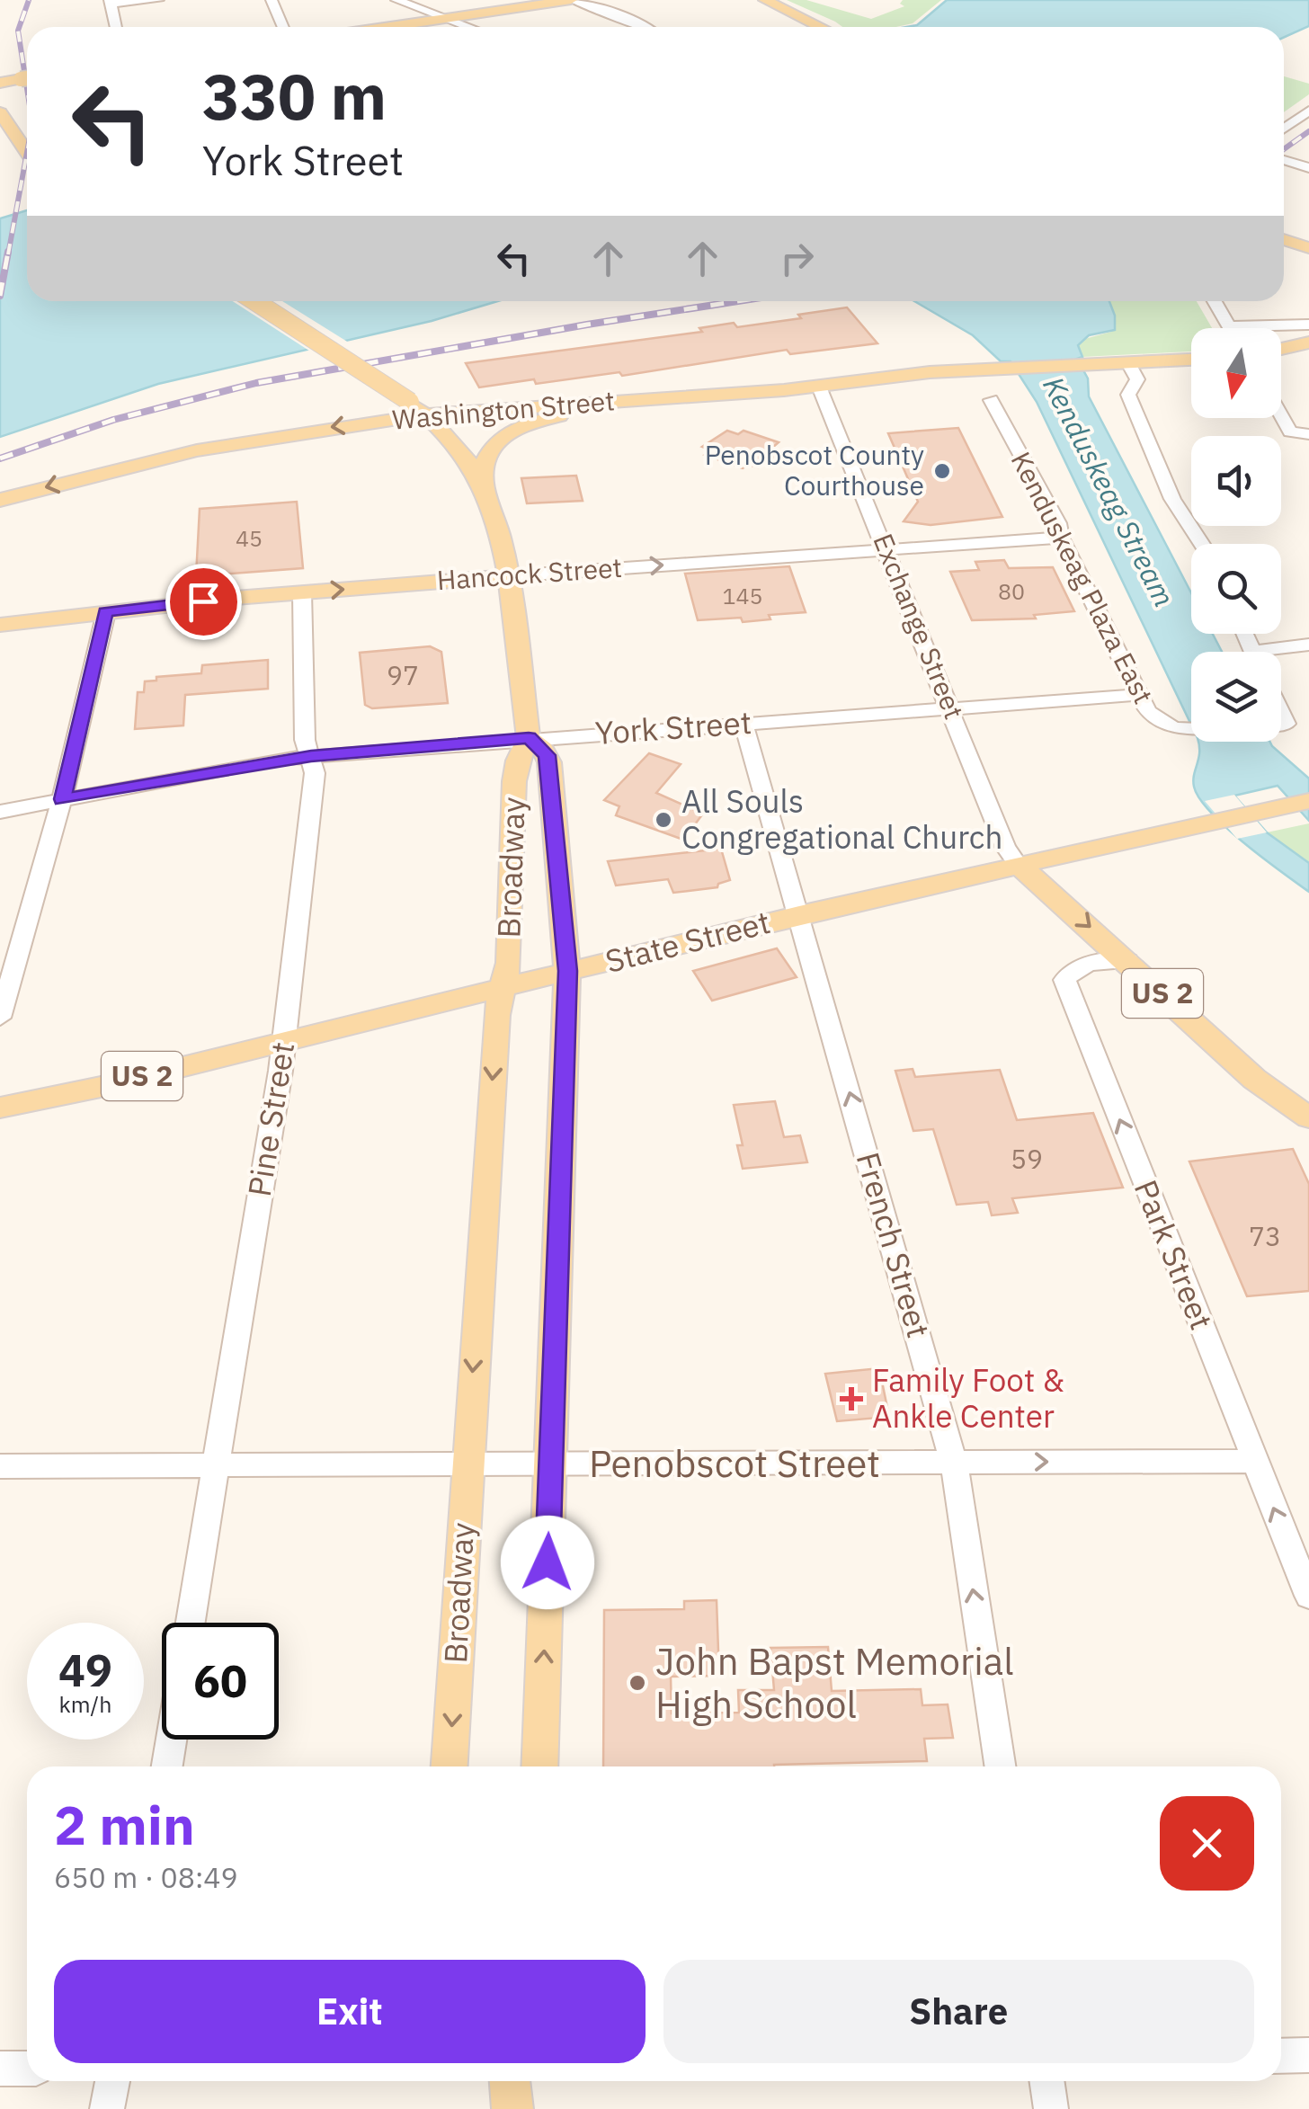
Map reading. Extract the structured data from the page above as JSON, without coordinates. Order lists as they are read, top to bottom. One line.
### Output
{"streets":{"main road":["Washington Street","Hancock Street","Broadway","State Street","US 2"],"street":["Kenduskeag Plaza East","Exchange Street","York Street","Pine Street","French Street","Park Street","Penobscot Street"]},"crossings":[["Washington Street","Exchange Street"],["Hancock Street","Kenduskeag Plaza East"],["Hancock Street","Exchange Street"],["Hancock Street","Pine Street"],["Kenduskeag Plaza East","York Street"],["Exchange Street","York Street"],["Exchange Street","State Street"],["Exchange Street","US 2"],["York Street","Broadway"],["York Street","Pine Street"],["York Street","French Street"],["Broadway","State Street"],["Broadway","Penobscot Street"],["State Street","US 2"],["State Street","Pine Street"],["State Street","French Street"],["US 2","Park Street"],["Pine Street","Penobscot Street"],["French Street","Penobscot Street"],["Park Street","Penobscot Street"]],"one_way":["Hancock Street","French Street","Park Street"],"water":["Kenduskeag Stream"],"places":{"other":["Penobscot County Courthouse","All Souls Congregational Church","John Bapst Memorial High School"],"health":["Family Foot & Ankle Center"]},"house_numbers":["45","80","145","97","59","73"],"north":"bottom","page":{"turn":["330 m","York Street"],"speed":"49 km/h","limit":"60","heading":["2 min","650 m · 08:49"],"buttons":["Exit","Share"]}}
